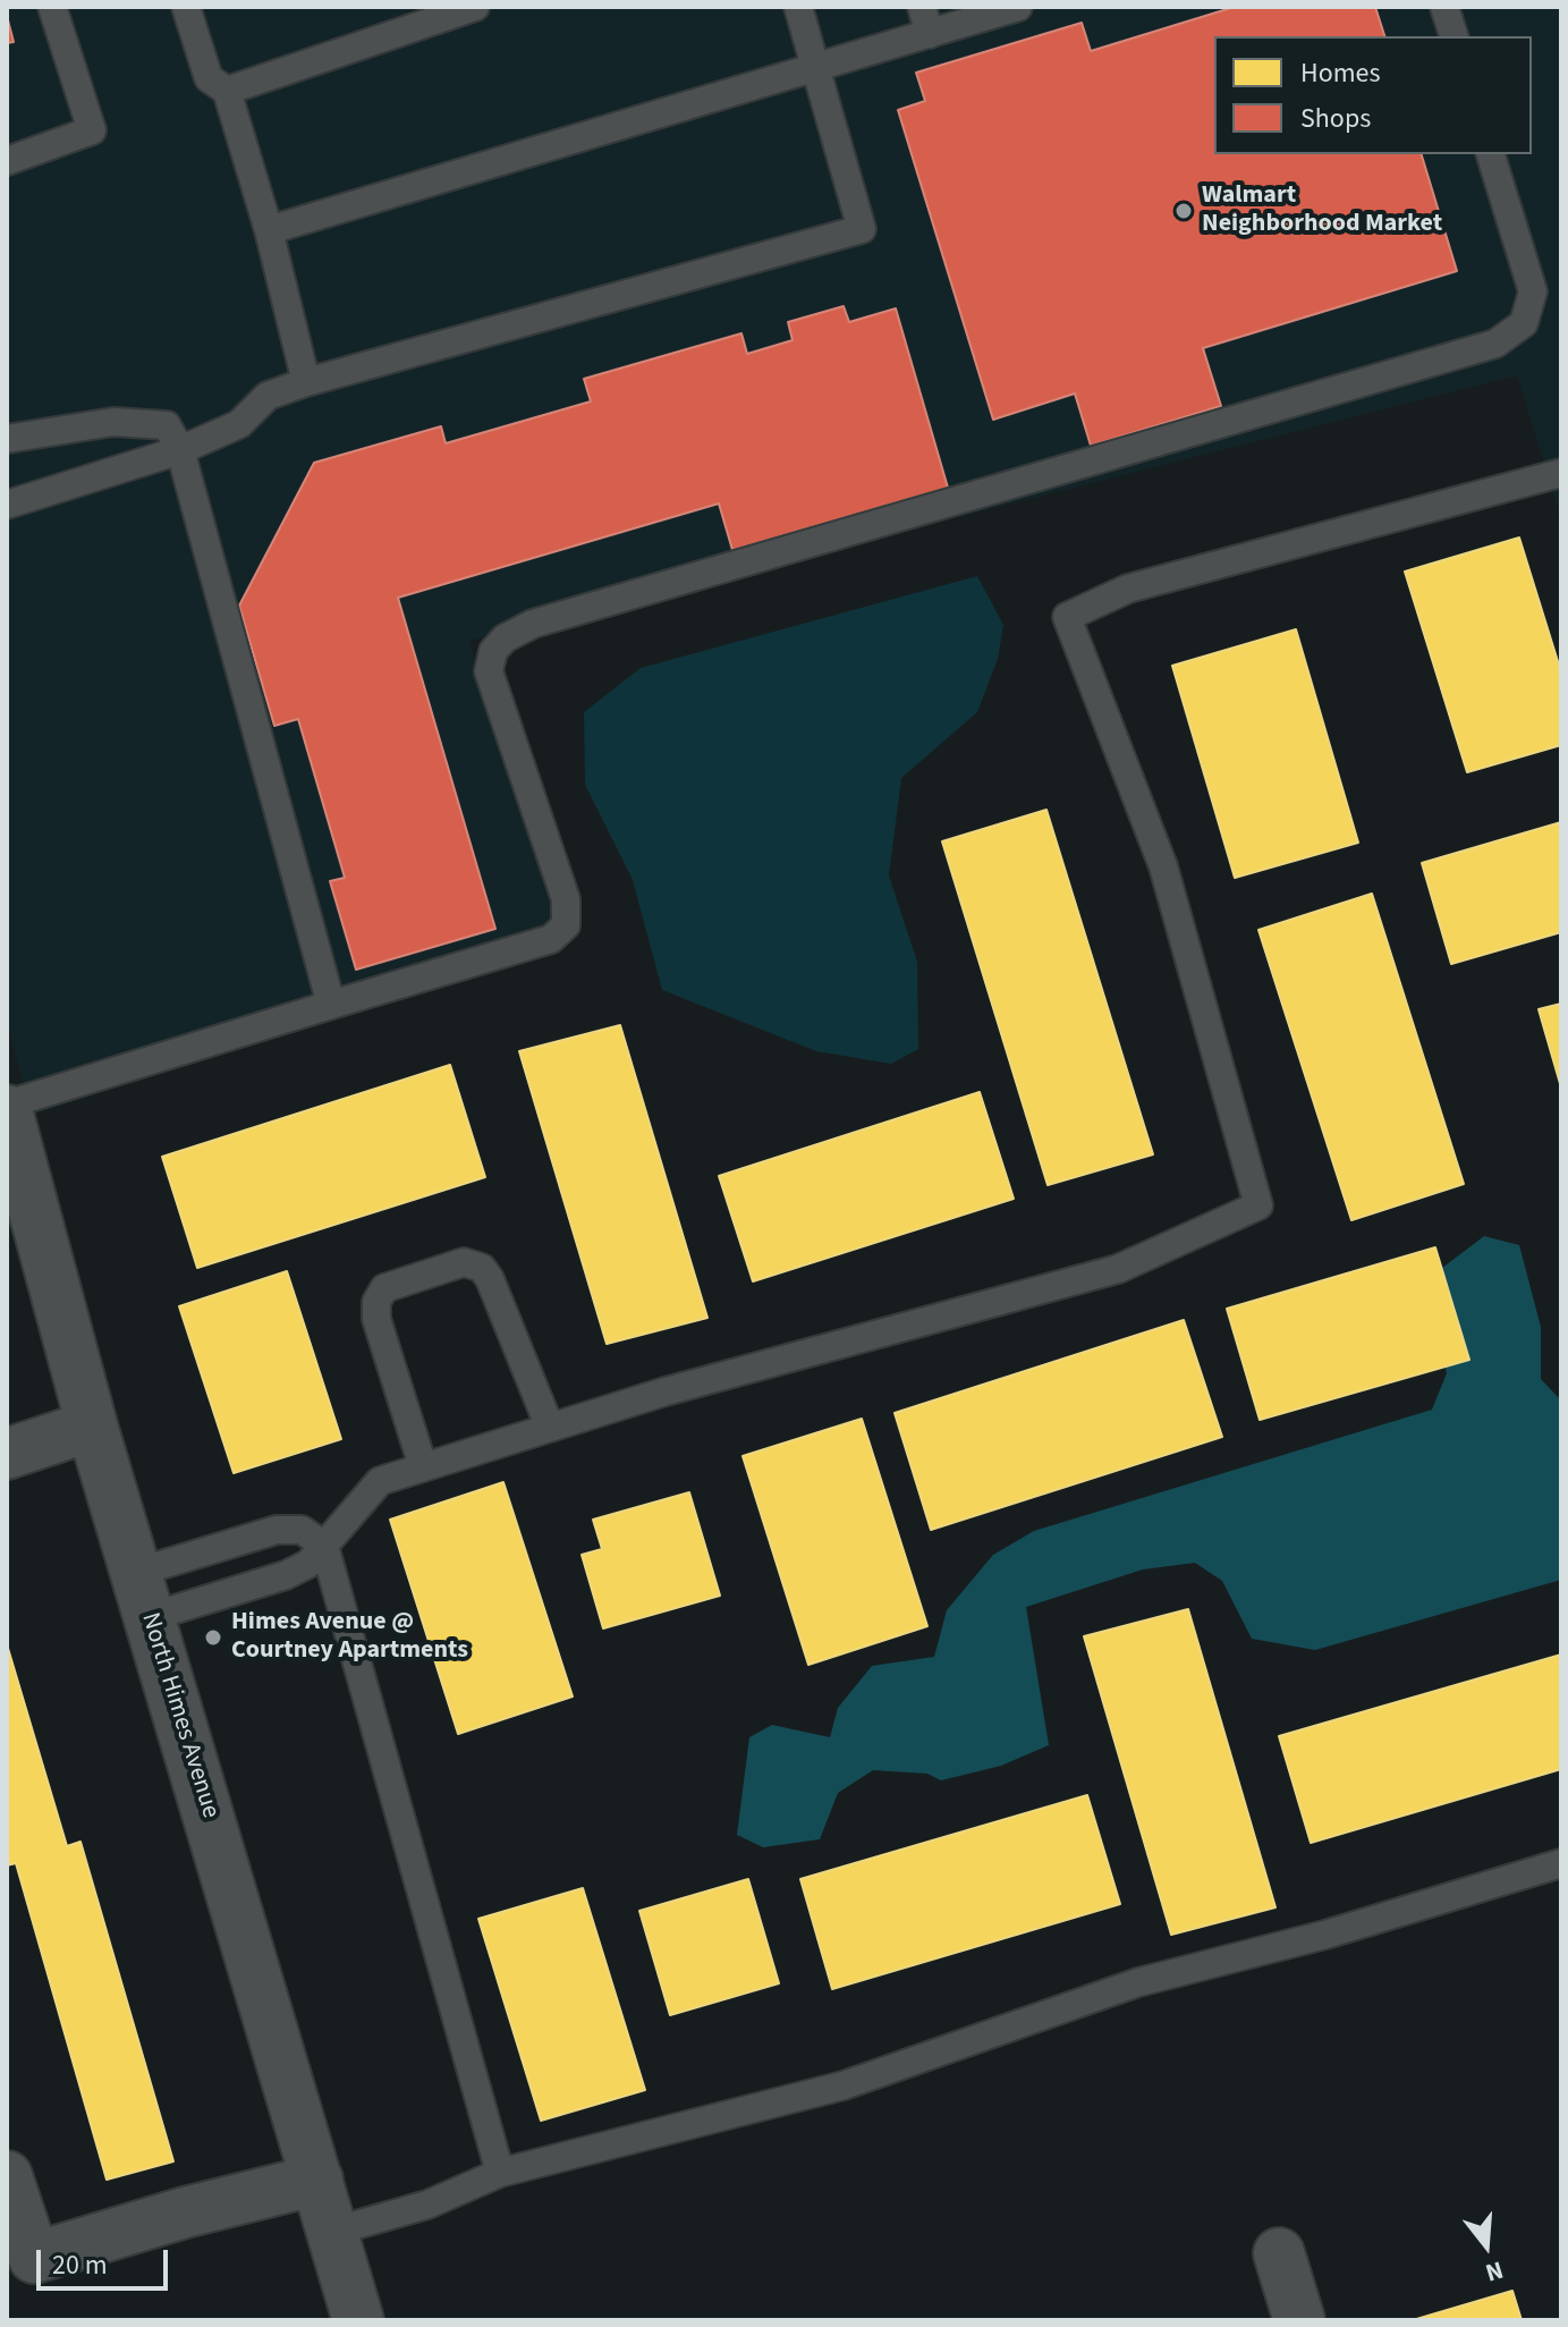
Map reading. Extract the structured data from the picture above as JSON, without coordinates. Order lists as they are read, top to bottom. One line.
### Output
{"streets":{"street":["North Himes Avenue"]},"places":["Walmart Neighborhood Market","Himes Avenue @ Courtney Apartments"],"legend":["Homes","Shops"],"scale_bar":"20 m","north":"bottom"}
